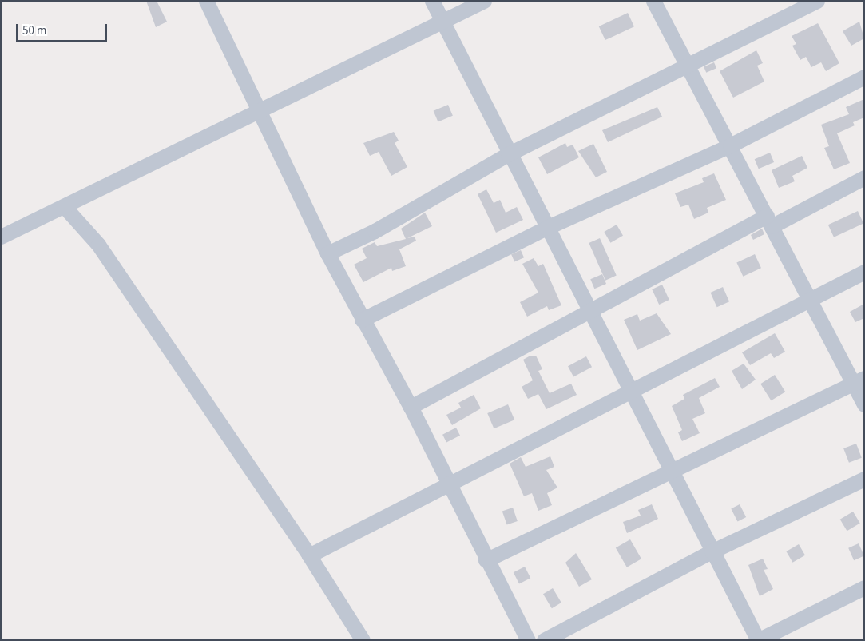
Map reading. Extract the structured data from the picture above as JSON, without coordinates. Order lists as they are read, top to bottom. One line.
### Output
{"scale_bar":"50 m"}
